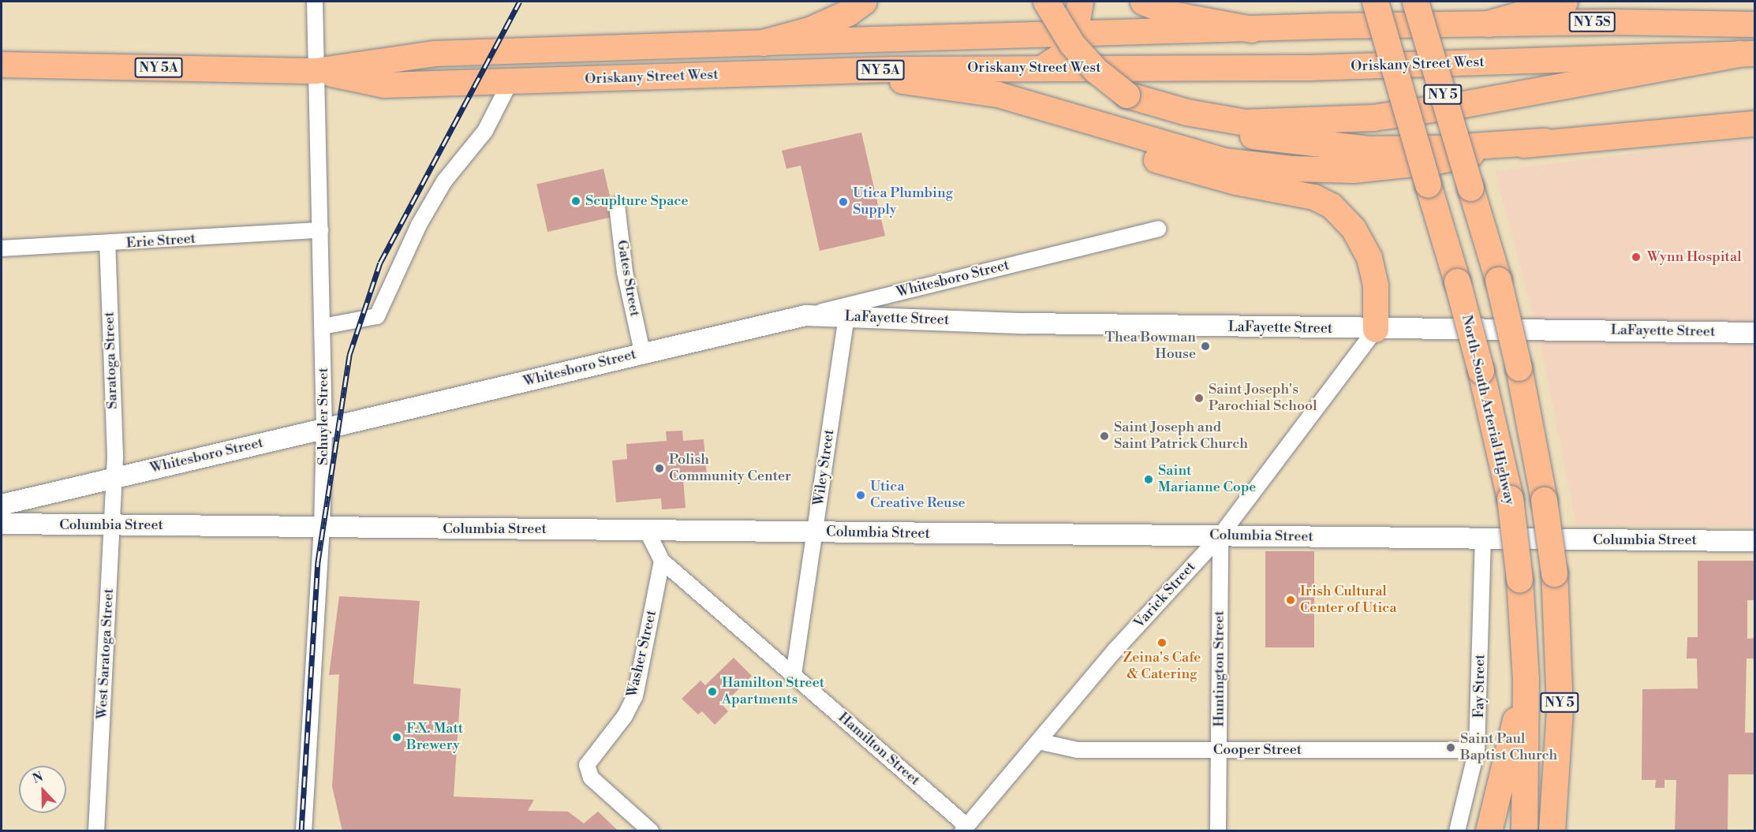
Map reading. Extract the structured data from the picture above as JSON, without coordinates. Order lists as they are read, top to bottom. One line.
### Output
{"streets":{"highway":["NY 5","North-South Arterial Highway"],"main road":["NY 5S","Oriskany Street West","NY 5A"],"street":["Erie Street","Gates Street","Whitesboro Street","LaFayette Street","Saratoga Street","Schuyler Street","Wiley Street","Columbia Street","Varick Street","West Saratoga Street","Washer Street","Huntington Street","Fay Street","Hamilton Street","Cooper Street"]},"crossings":[["Oriskany Street West","Schuyler Street"],["Erie Street","Saratoga Street"],["Erie Street","Schuyler Street"],["Gates Street","Whitesboro Street"],["Whitesboro Street","LaFayette Street"],["Whitesboro Street","Saratoga Street"],["Whitesboro Street","Schuyler Street"],["Whitesboro Street","West Saratoga Street"],["LaFayette Street","Wiley Street"],["LaFayette Street","Varick Street"],["Saratoga Street","West Saratoga Street"],["Schuyler Street","Columbia Street"],["Wiley Street","Columbia Street"],["Wiley Street","Hamilton Street"],["Columbia Street","Varick Street"],["Columbia Street","West Saratoga Street"],["Columbia Street","Huntington Street"],["Columbia Street","Fay Street"],["Columbia Street","Hamilton Street"],["Varick Street","Huntington Street"],["Varick Street","Hamilton Street"],["Varick Street","Cooper Street"],["Washer Street","Hamilton Street"],["Huntington Street","Cooper Street"],["Fay Street","Cooper Street"]],"places":["Scuplture Space","Utica Plumbing Supply","Wynn Hospital","Thea Bowman House","Saint Joseph's Parochial School","Saint Joseph and Saint Patrick Church","Polish Community Center","Saint Marianne Cope","Utica Creative Reuse","Irish Cultural Center of Utica","Zeina's Cafe & Catering","Hamilton Street Apartments","F.X. Matt Brewery","Saint Paul Baptist Church"],"north":"top"}
